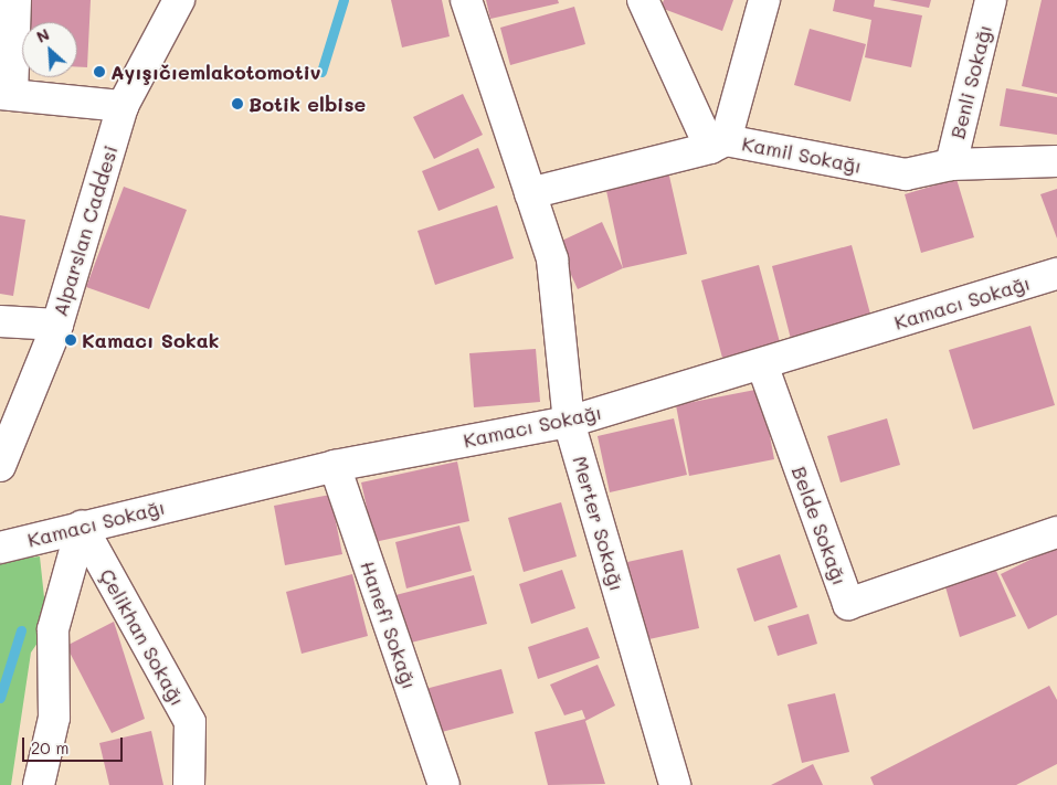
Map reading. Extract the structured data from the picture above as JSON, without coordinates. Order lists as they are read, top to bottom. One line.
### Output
{"streets":{"street":["Benli Sokağı","Kamil Sokağı","Alparslan Caddesi","Kamacı Sokağı","Merter Sokağı","Belde Sokağı","Hanefi Sokağı","Çelikhan Sokağı"]},"crossings":[["Benli Sokağı","Kamil Sokağı"],["Kamacı Sokağı","Merter Sokağı"],["Kamacı Sokağı","Belde Sokağı"],["Kamacı Sokağı","Hanefi Sokağı"],["Kamacı Sokağı","Çelikhan Sokağı"]],"places":["Ayışıčıemlakotomotiv","Botik elbise","Kamacı Sokak"],"scale_bar":"20 m","north":"top left"}
